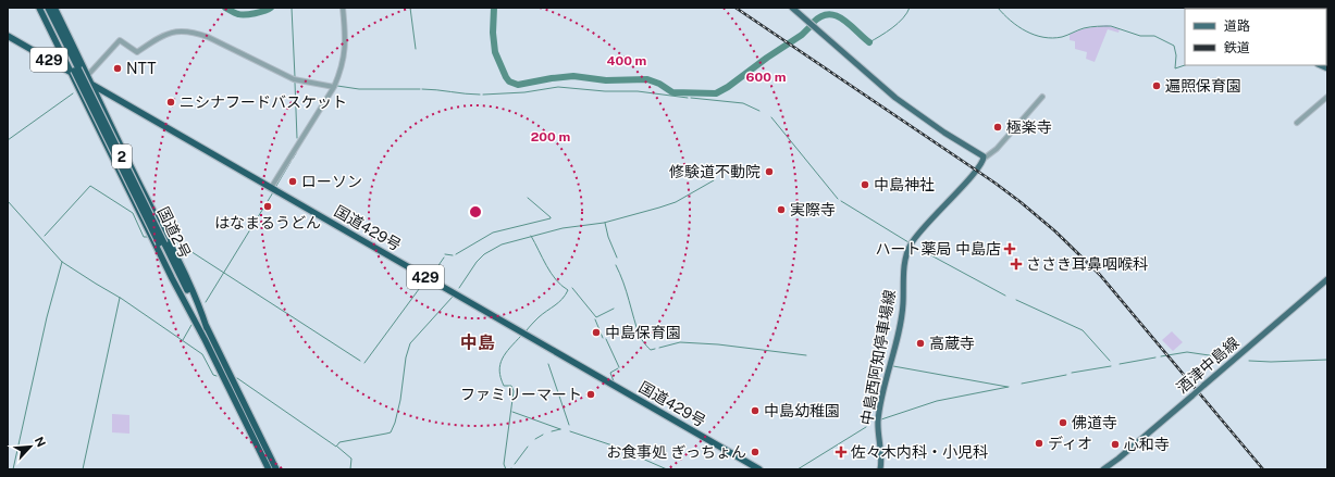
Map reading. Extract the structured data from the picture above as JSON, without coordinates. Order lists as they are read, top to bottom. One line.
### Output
{"streets":{"highway":["429","2","国道429号","国道2号"],"main road":["中島西阿知停車場線","酒津中島線"]},"districts":["中島"],"places":{"other":["NTT","遍照保育園","ニシナフードバスケット","極楽寺","修験道不動院","ローソン","中島神社","はなまるうどん","実際寺","中島保育園","高蔵寺","ファミリーマート","中島幼稚園","佛道寺","ディオ","心和寺","お食事処 ぎっちょん"],"health":["ハート薬局 中島店","ささき耳鼻咽喉科","佐々木内科・小児科"]},"legend":["道路","鉄道"],"north":"top right","rings":["400 m","600 m","200 m"]}
